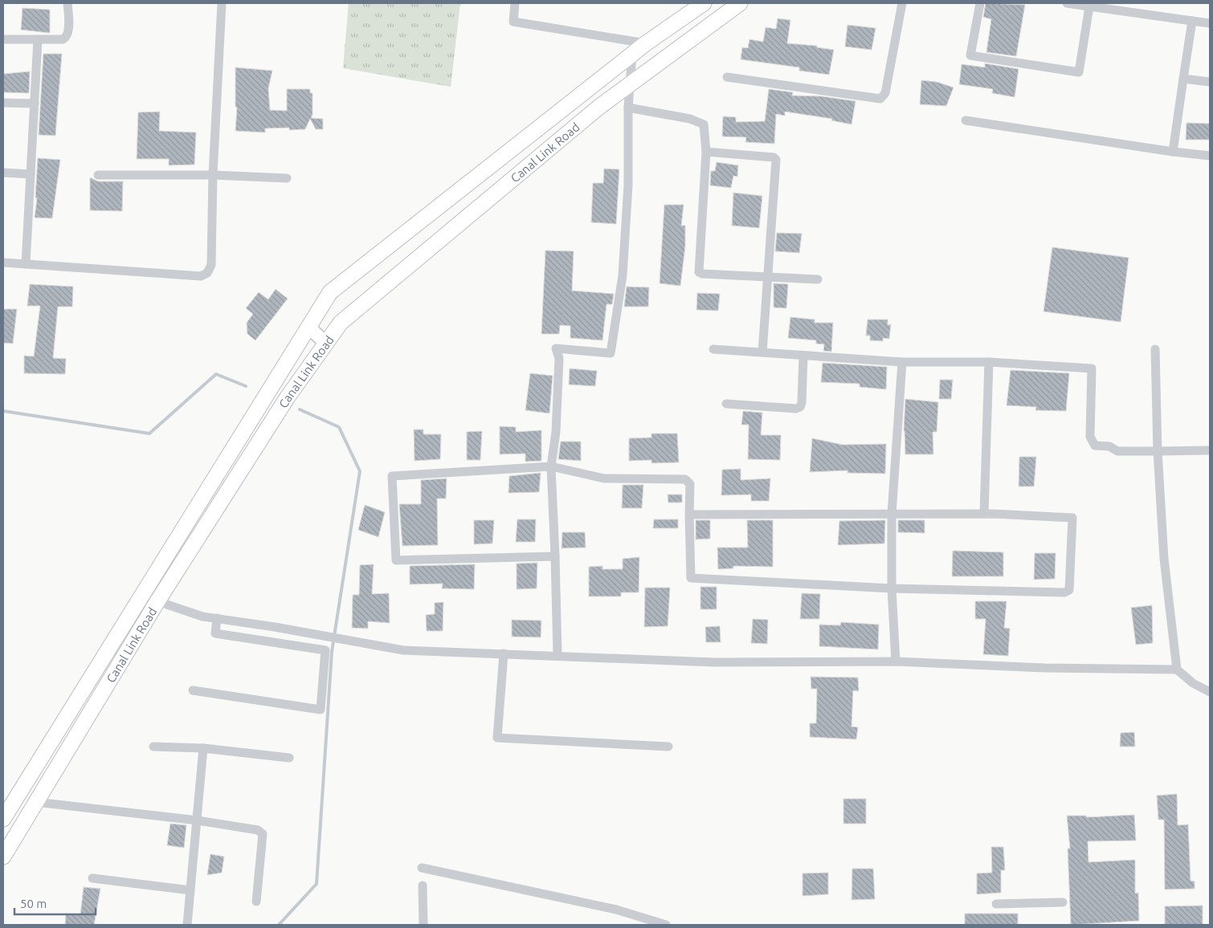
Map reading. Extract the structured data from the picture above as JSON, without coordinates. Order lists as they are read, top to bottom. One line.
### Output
{"streets":{"main road":["Canal Link Road"]},"scale_bar":"50 m"}
